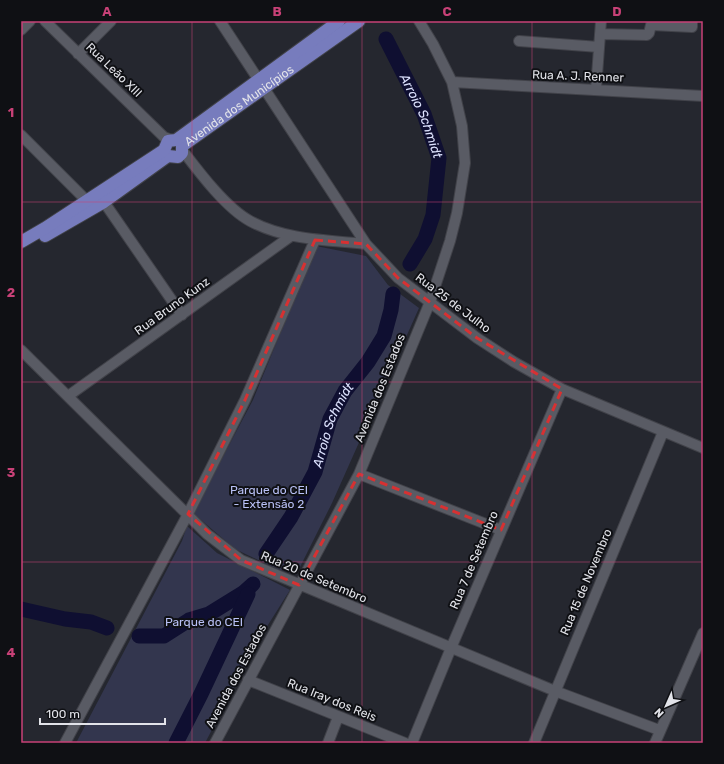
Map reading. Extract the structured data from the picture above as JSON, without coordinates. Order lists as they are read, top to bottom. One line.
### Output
{"streets":{"main road":["Avenida dos Municípios"],"street":["Rua Leão XIII","Rua A. J. Renner","Rua 25 de Julho","Rua Bruno Kunz","Avenida dos Estados","Rua 7 de Setembro","Rua 20 de Setembro","Rua 15 de Novembro","Rua Iray dos Reis"]},"crossings":[["Rua Leão XIII","Avenida dos Municípios"],["Rua Leão XIII","Rua 25 de Julho"],["Rua Leão XIII","Rua Bruno Kunz"],["Rua A. J. Renner","Avenida dos Estados"],["Avenida dos Municípios","Rua 25 de Julho"],["Rua 25 de Julho","Avenida dos Estados"],["Rua 25 de Julho","Rua 7 de Setembro"],["Rua 25 de Julho","Rua 15 de Novembro"],["Rua Bruno Kunz","Rua 20 de Setembro"],["Avenida dos Estados","Rua 20 de Setembro"],["Avenida dos Estados","Rua Iray dos Reis"],["Rua 7 de Setembro","Rua 20 de Setembro"],["Rua 20 de Setembro","Rua 15 de Novembro"]],"water":["Arroio Schmidt"],"parks":["Parque do CEI - Extensão 2","Parque do CEI"],"scale_bar":"100 m","north":"bottom left","grid":{"columns":["A","B","C","D"],"rows":["1","2","3","4"]}}
